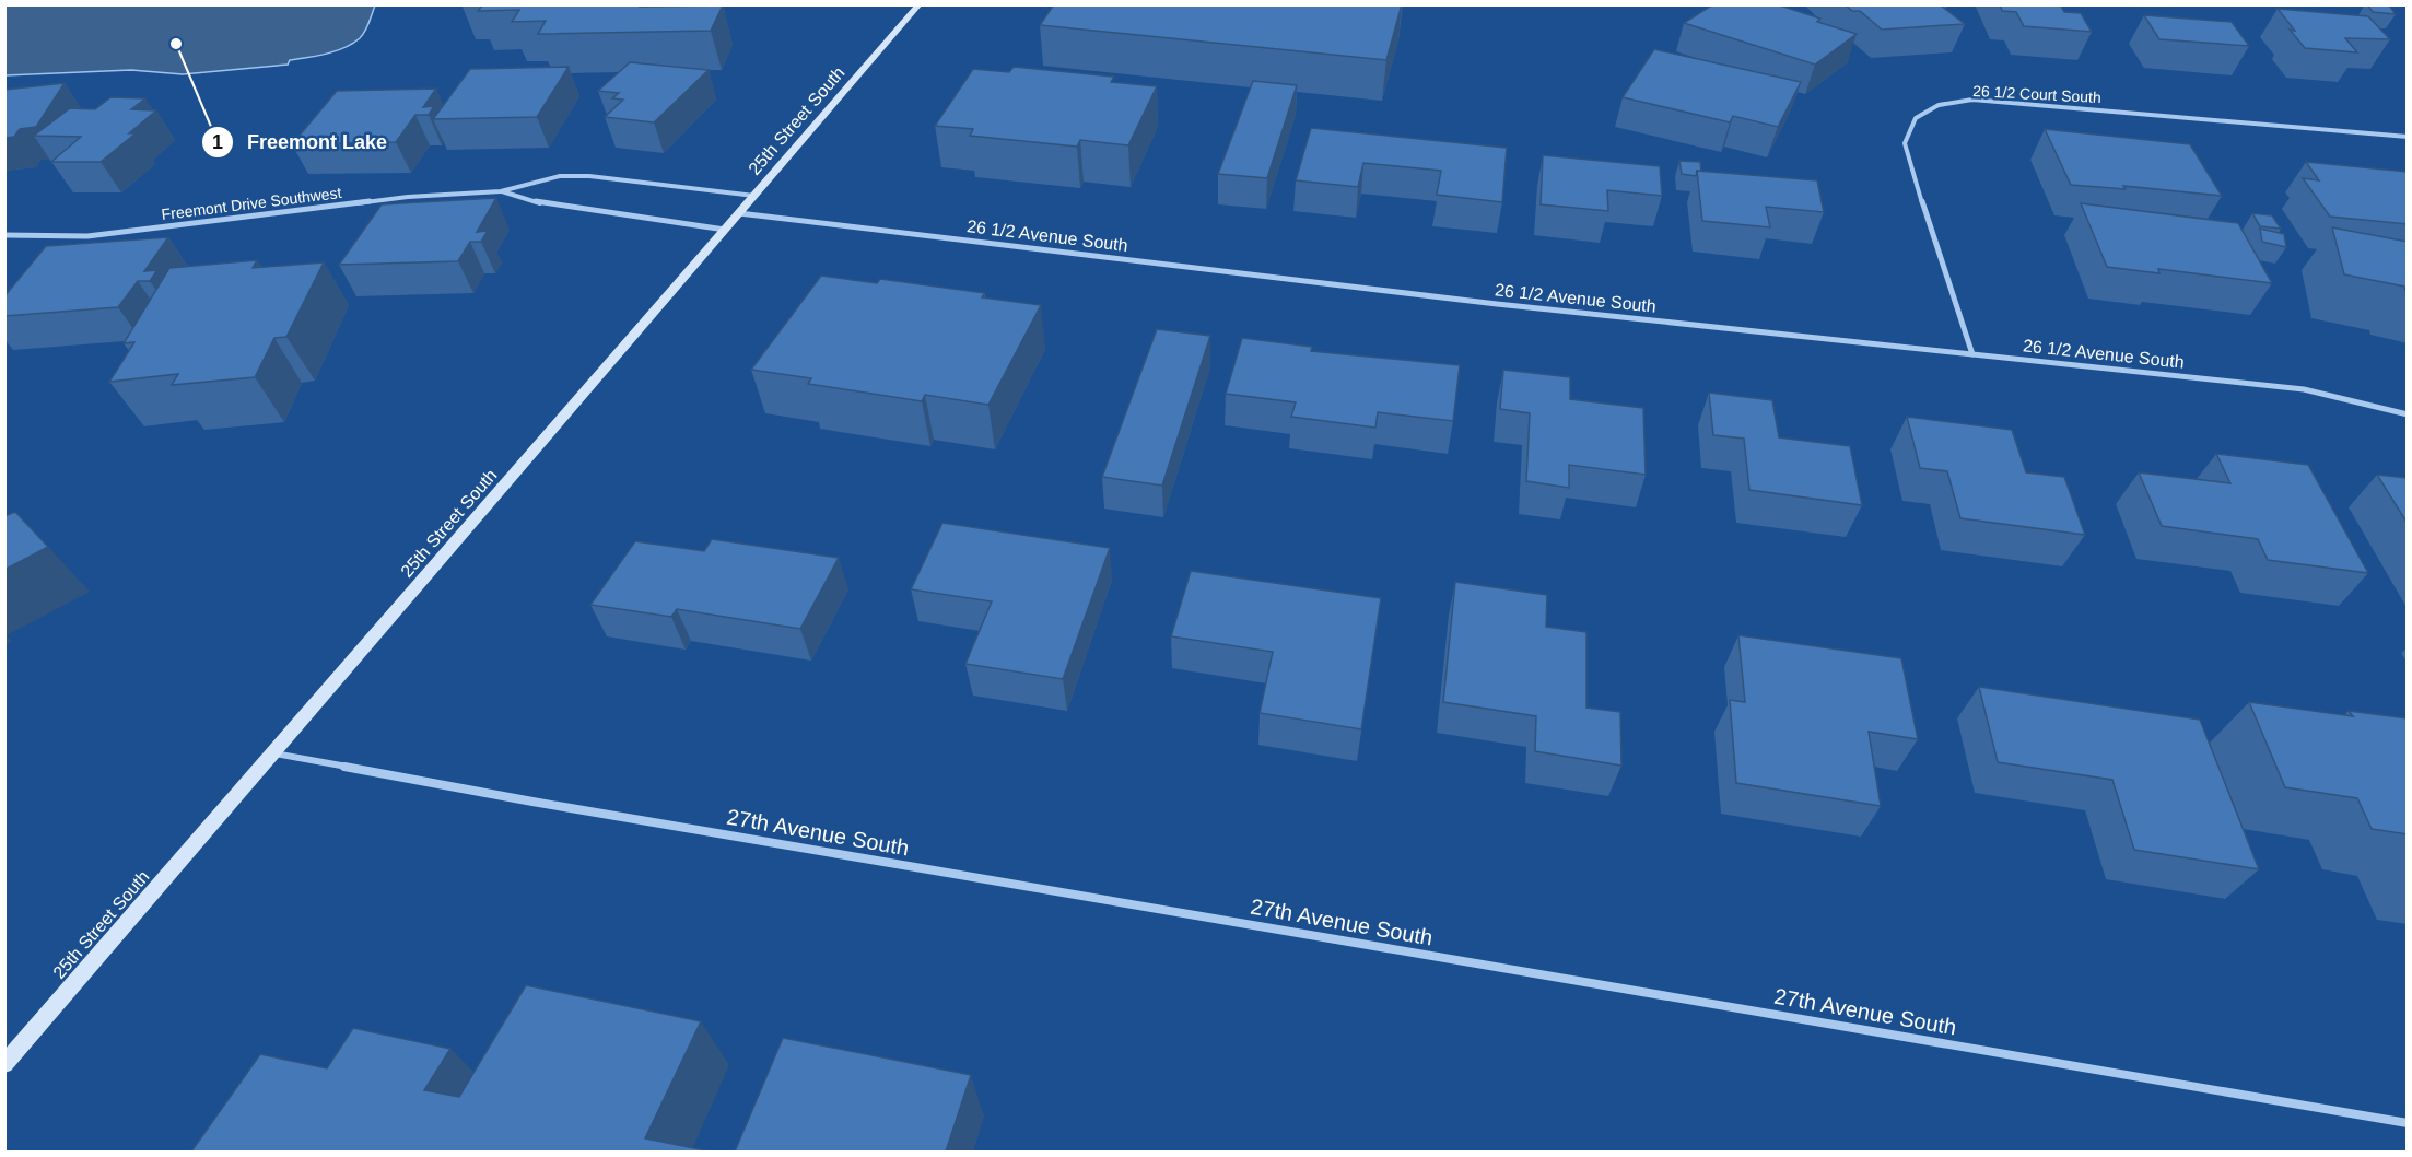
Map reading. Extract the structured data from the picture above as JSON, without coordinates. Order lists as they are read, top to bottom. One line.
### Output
{"streets":{"main road":["25th Street South"],"street":["26 1/2 Court South","Freemont Drive Southwest","26 1/2 Avenue South","27th Avenue South"]},"crossings":[["26 1/2 Court South","26 1/2 Avenue South"],["25th Street South","Freemont Drive Southwest"],["25th Street South","26 1/2 Avenue South"],["25th Street South","27th Avenue South"]],"places":["Freemont Lake"]}
